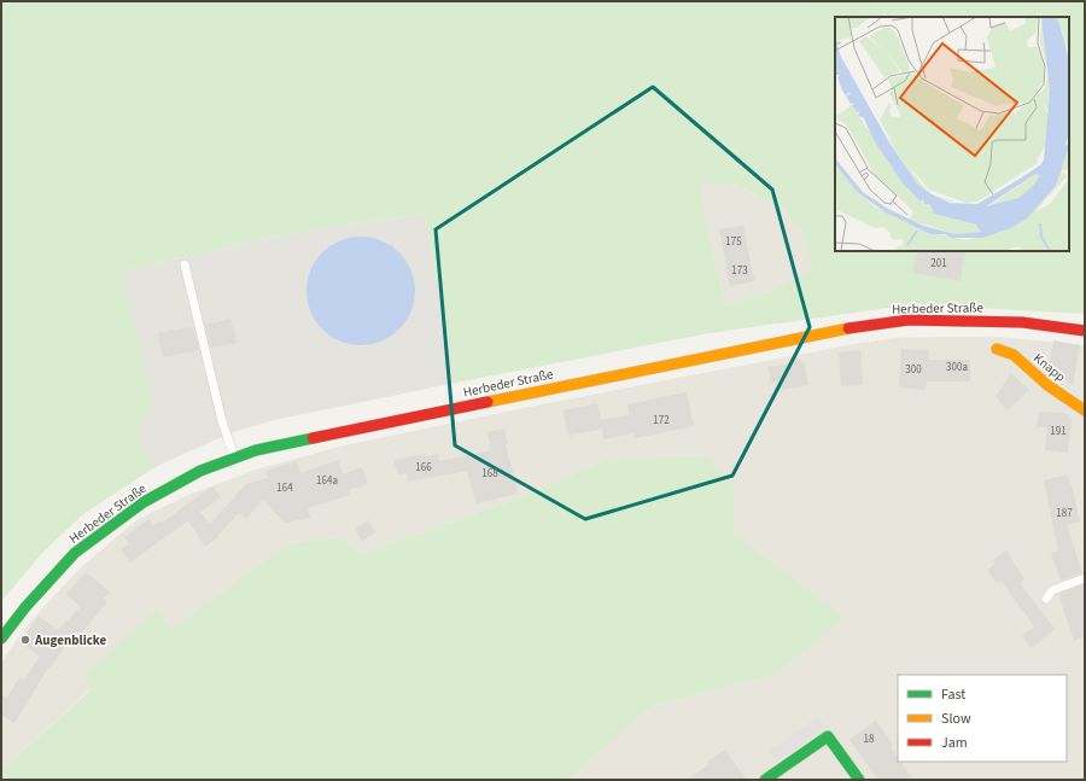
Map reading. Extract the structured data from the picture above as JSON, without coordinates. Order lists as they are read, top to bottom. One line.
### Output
{"streets":{"main road":["Herbeder Straße","Knapp"]},"places":["Augenblicke"],"house_numbers":["175","201","173","300a","300","172","191","166","168","164a","164","187","18"],"legend":["Fast","Slow","Jam"]}
